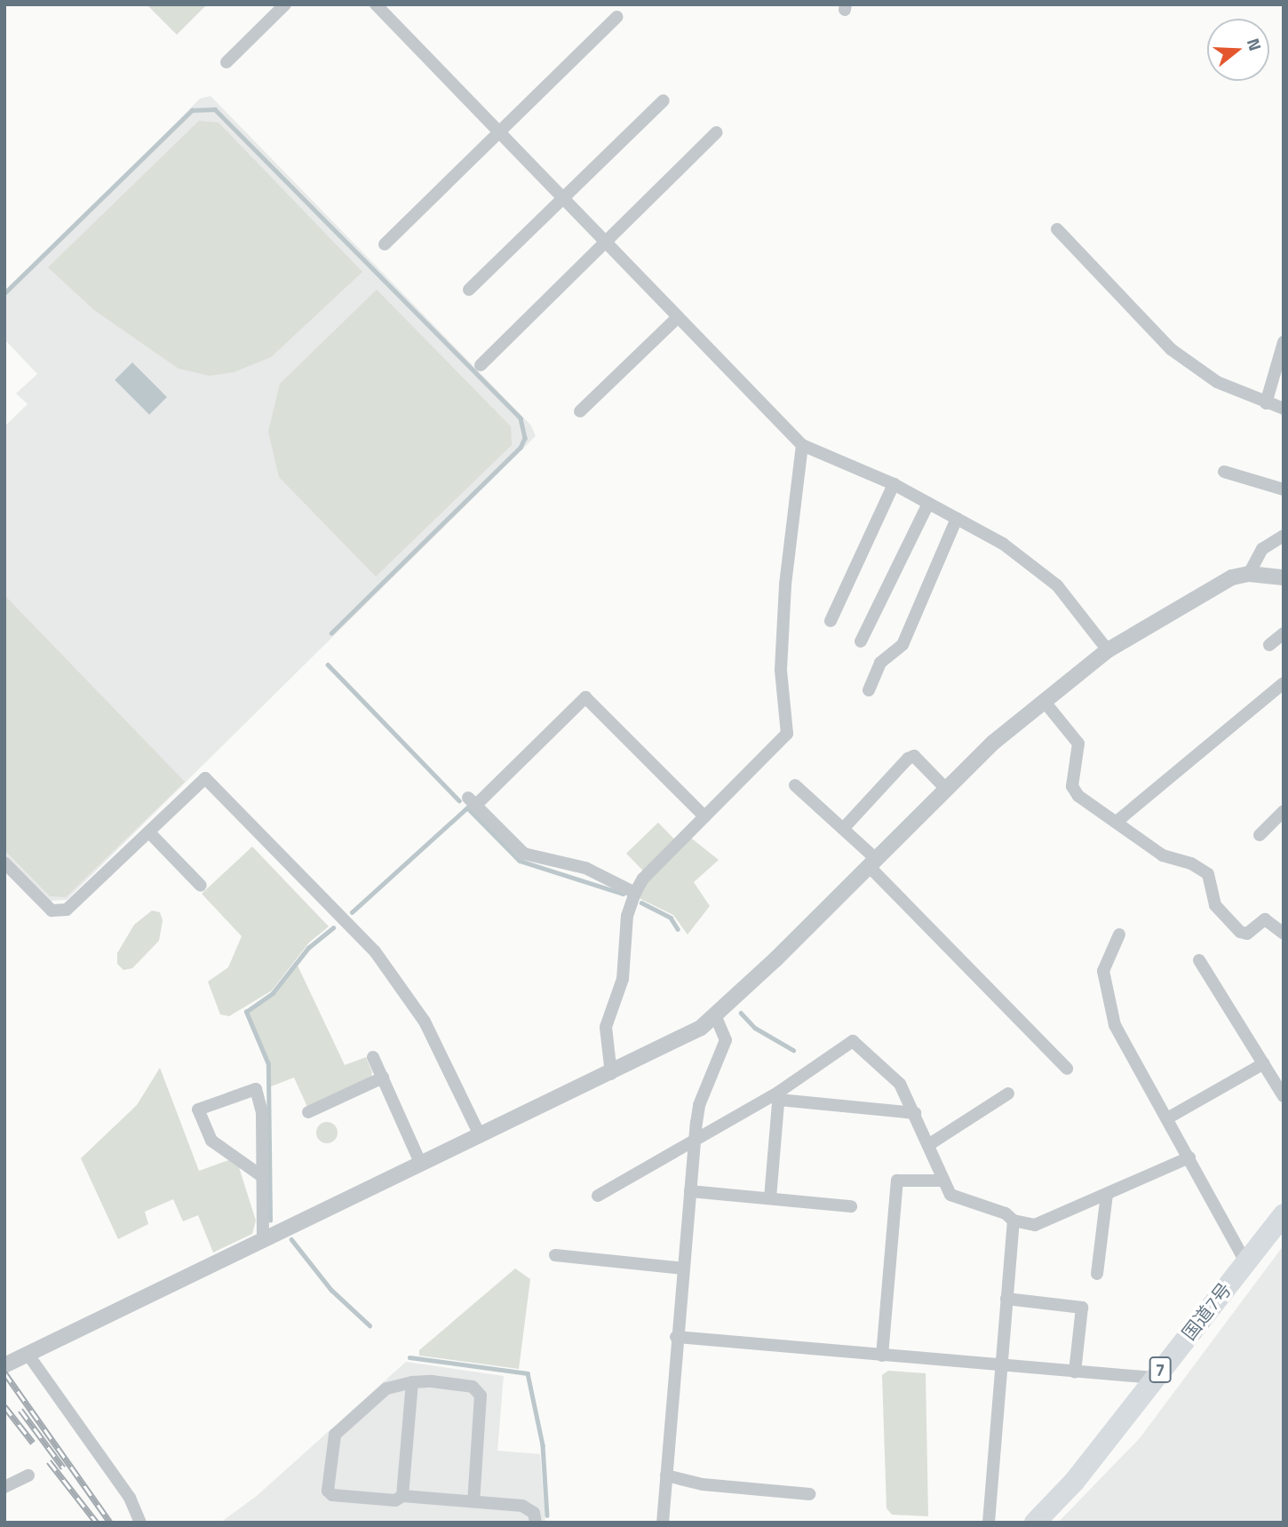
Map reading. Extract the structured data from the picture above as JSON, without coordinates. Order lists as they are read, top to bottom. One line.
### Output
{"streets":{"highway":["国道7号","7"]},"north":"right"}
